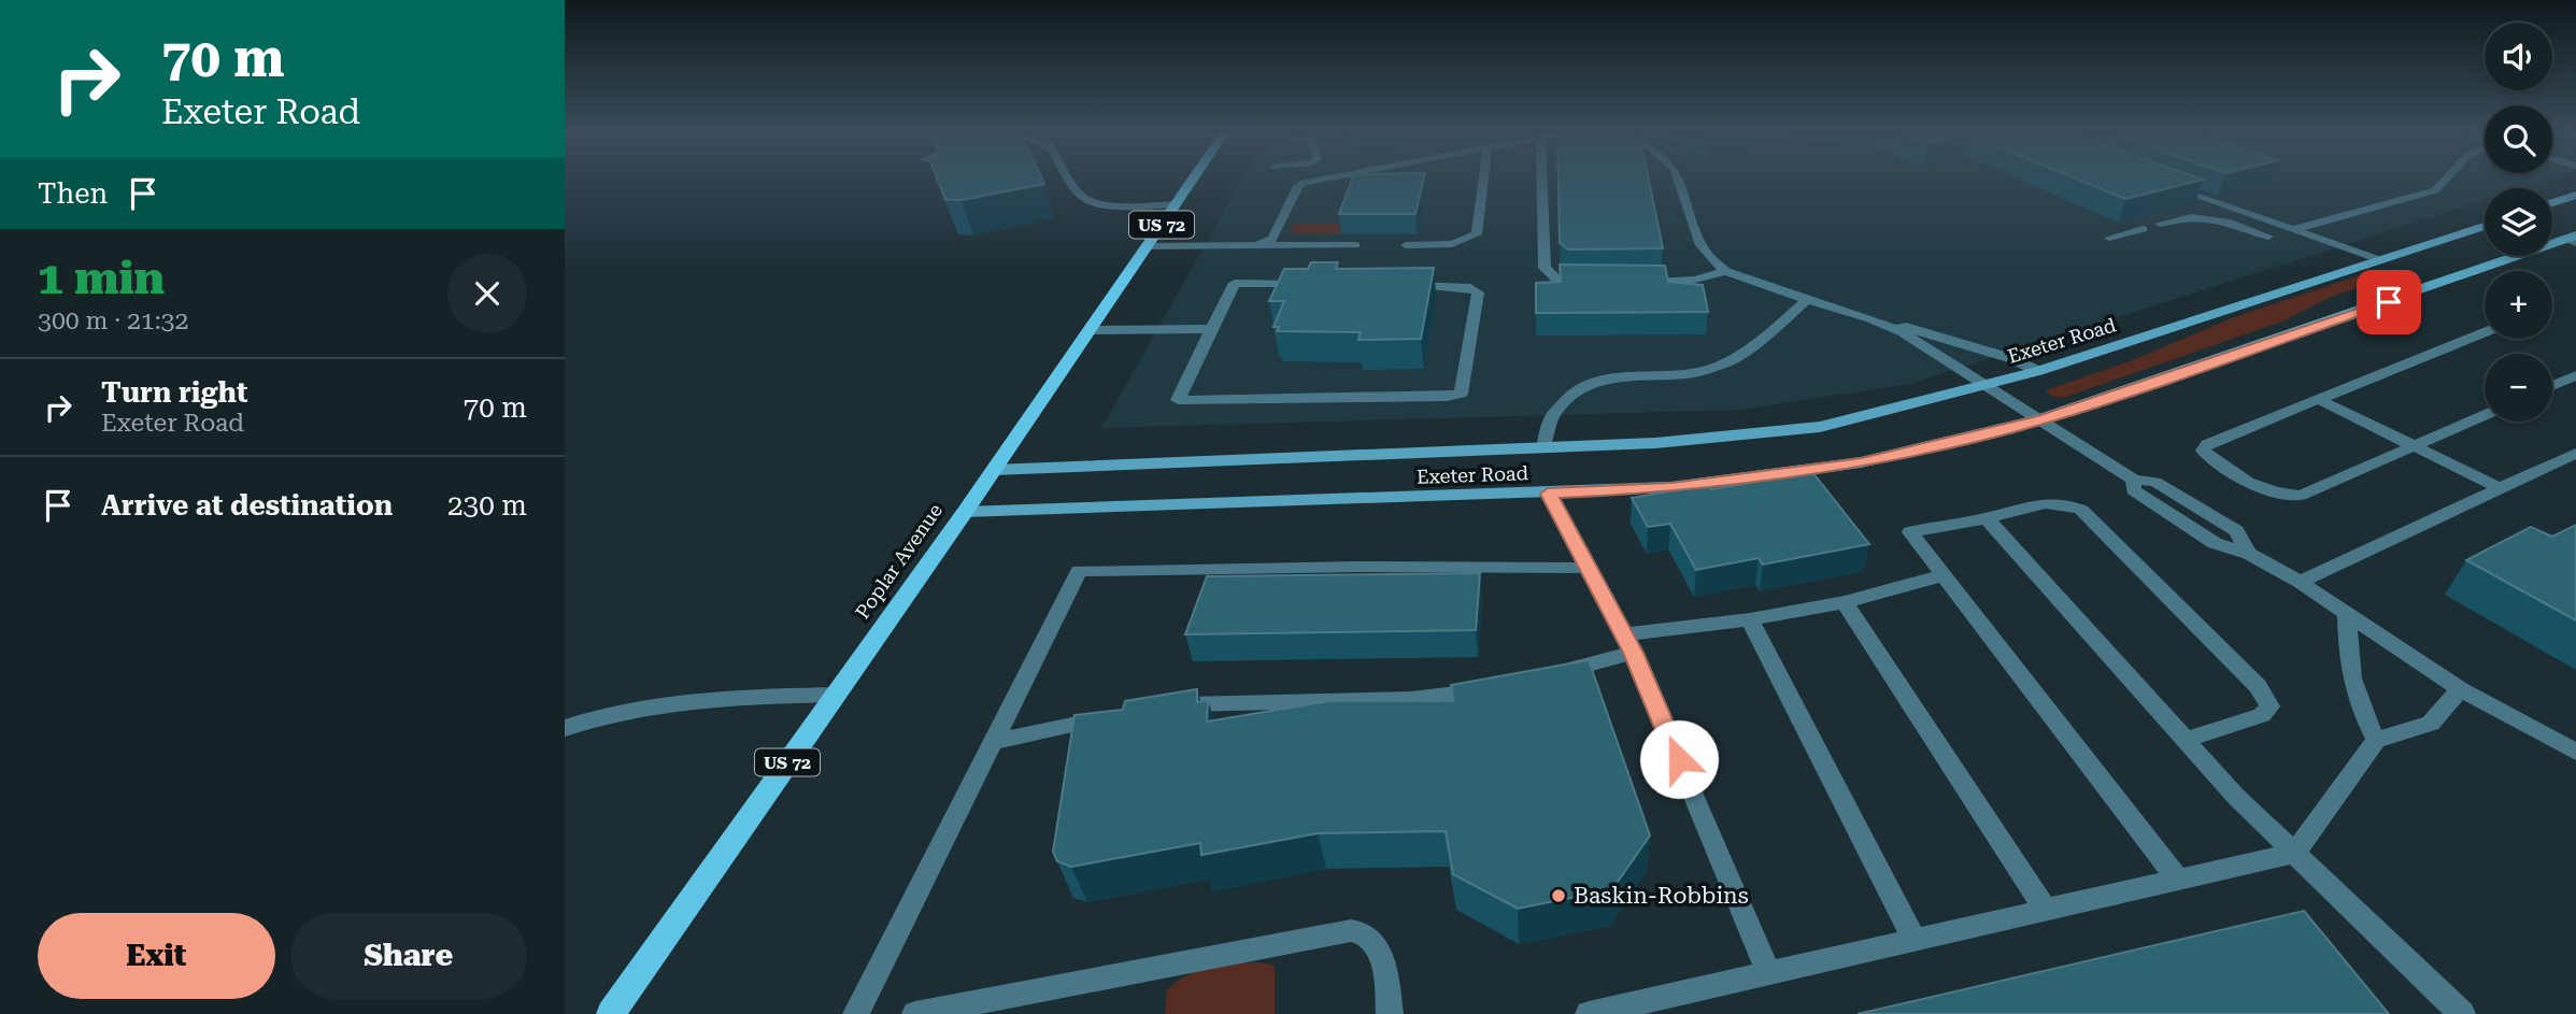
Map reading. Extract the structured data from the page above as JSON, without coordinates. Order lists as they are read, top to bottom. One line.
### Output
{"streets":{"main road":["US 72","Poplar Avenue"],"street":["Exeter Road"]},"crossings":[["Exeter Road","Poplar Avenue"]],"places":["Baskin-Robbins"],"page":{"turn":["70 m","Exeter Road"],"map_buttons":["+","−"],"then":"Then","heading":["1 min","300 m · 21:32"],"list":[{"name":"Turn right","note":"Exeter Road","value":"70 m"},{"name":"Arrive at destination","value":"230 m"}],"buttons":["Exit","Share"]}}
